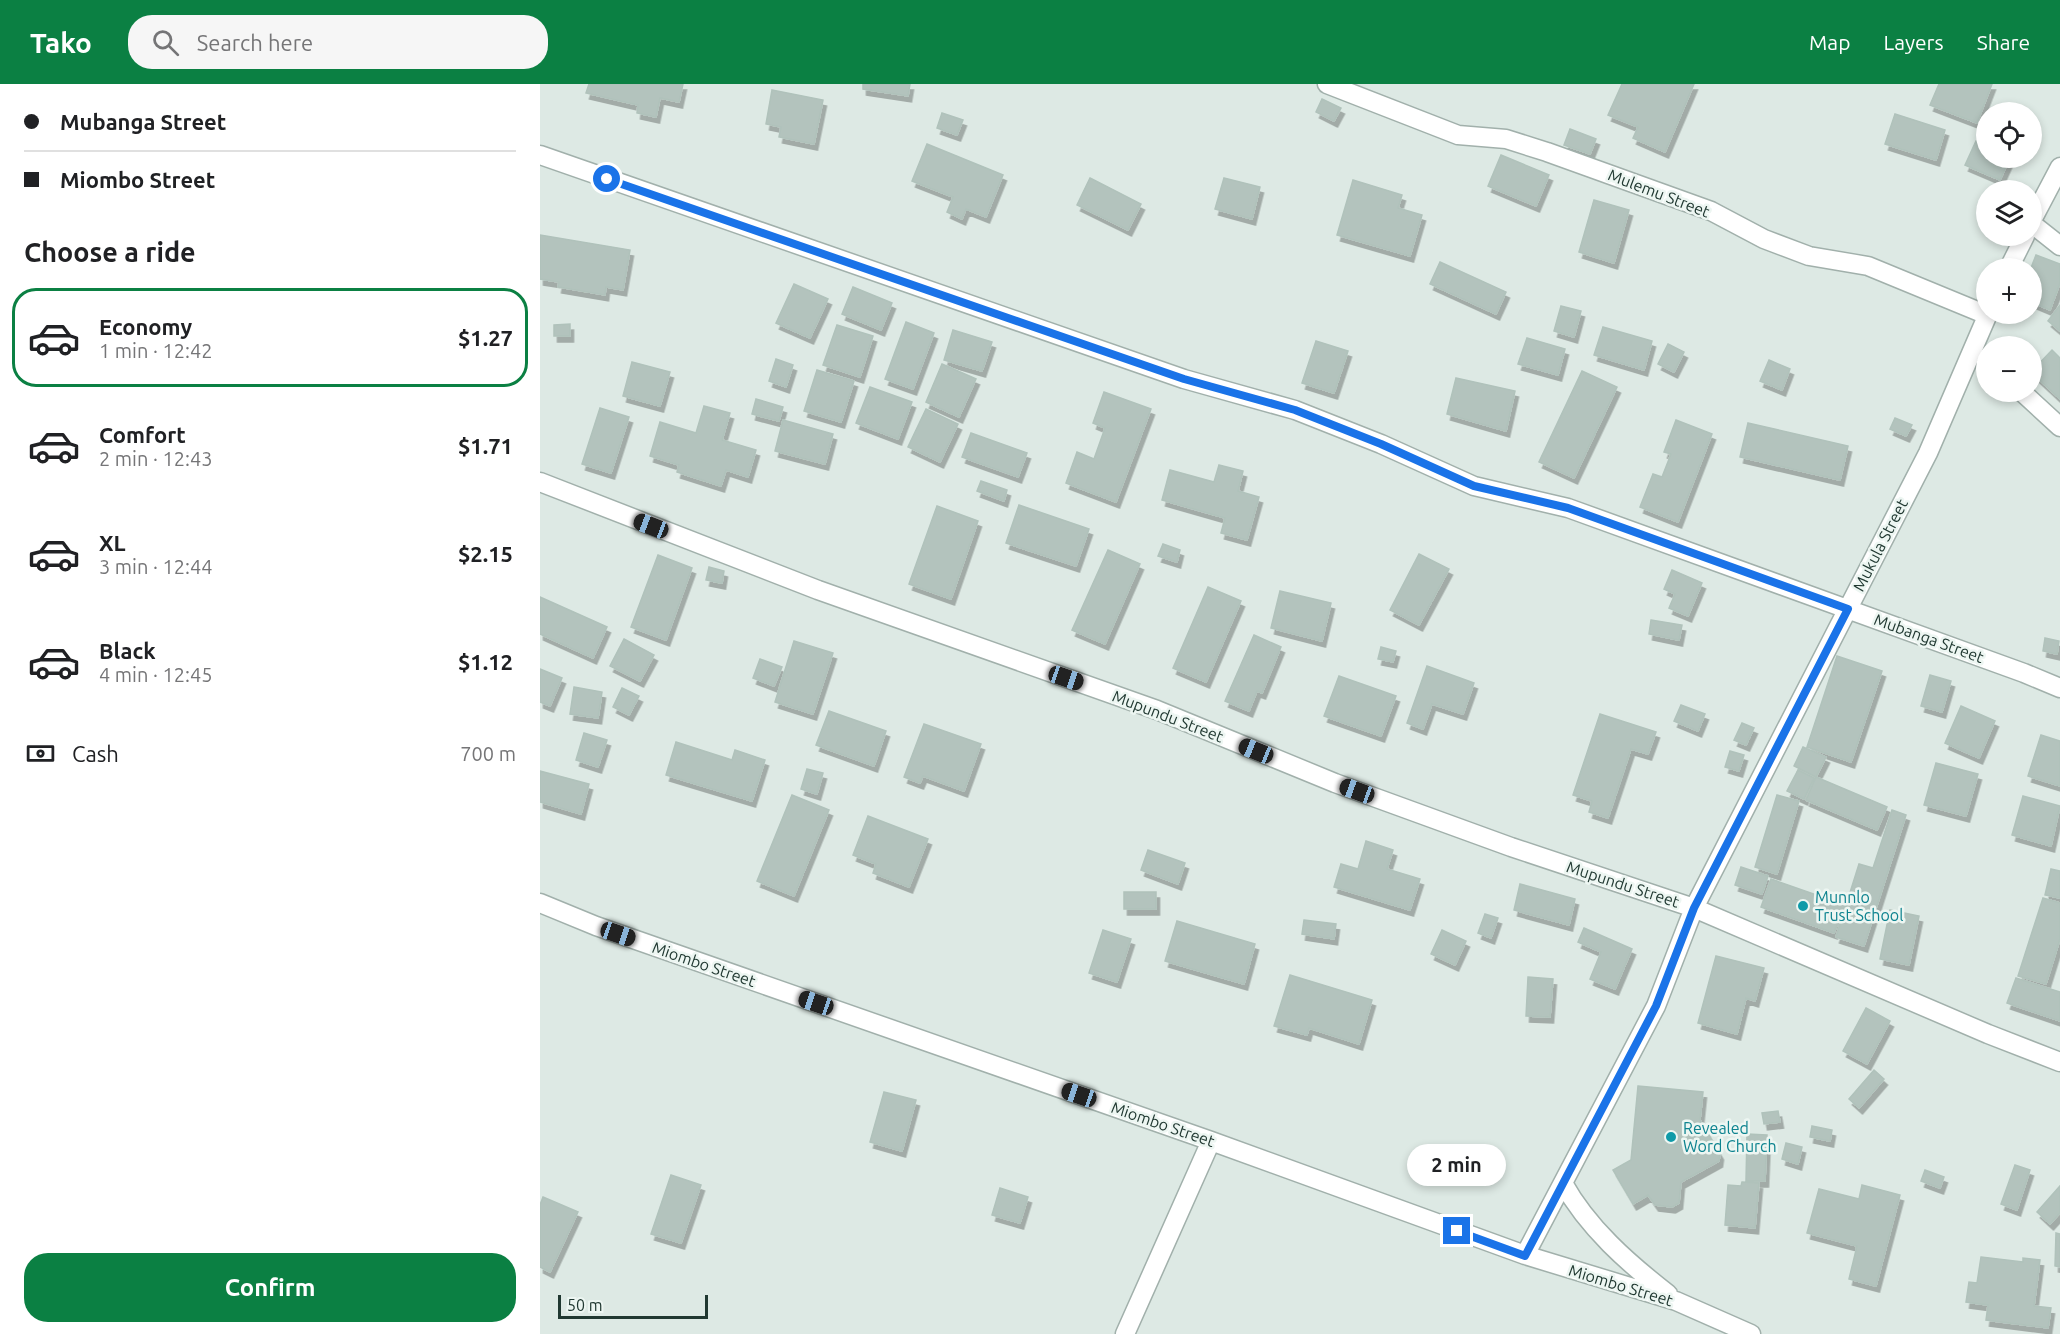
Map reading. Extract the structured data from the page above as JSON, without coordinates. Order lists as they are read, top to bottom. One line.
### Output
{"streets":{"street":["Mulemu Street","Mukula Street","Mubanga Street","Mupundu Street","Miombo Street"]},"crossings":[["Mukula Street","Mubanga Street"],["Mukula Street","Mupundu Street"],["Mukula Street","Miombo Street"]],"places":["Munnlo Trust School","Revealed Word Church"],"scale_bar":"50 m","page":{"header":"Tako","search":"Search here","nav":["Map","Layers","Share"],"banner":["Mubanga Street","Miombo Street"],"map_buttons":["+","−"],"heading":"Choose a ride","list":[{"name":"Economy","note":"1 min · 12:42","value":"$1.27"},{"name":"Comfort","note":"2 min · 12:43","value":"$1.71"},{"name":"XL","note":"3 min · 12:44","value":"$2.15"},{"name":"Black","note":"4 min · 12:45","value":"$1.12"}],"pay":["Cash","700 m"],"bubble":"2 min","buttons":"Confirm","scale":"50 m"}}
